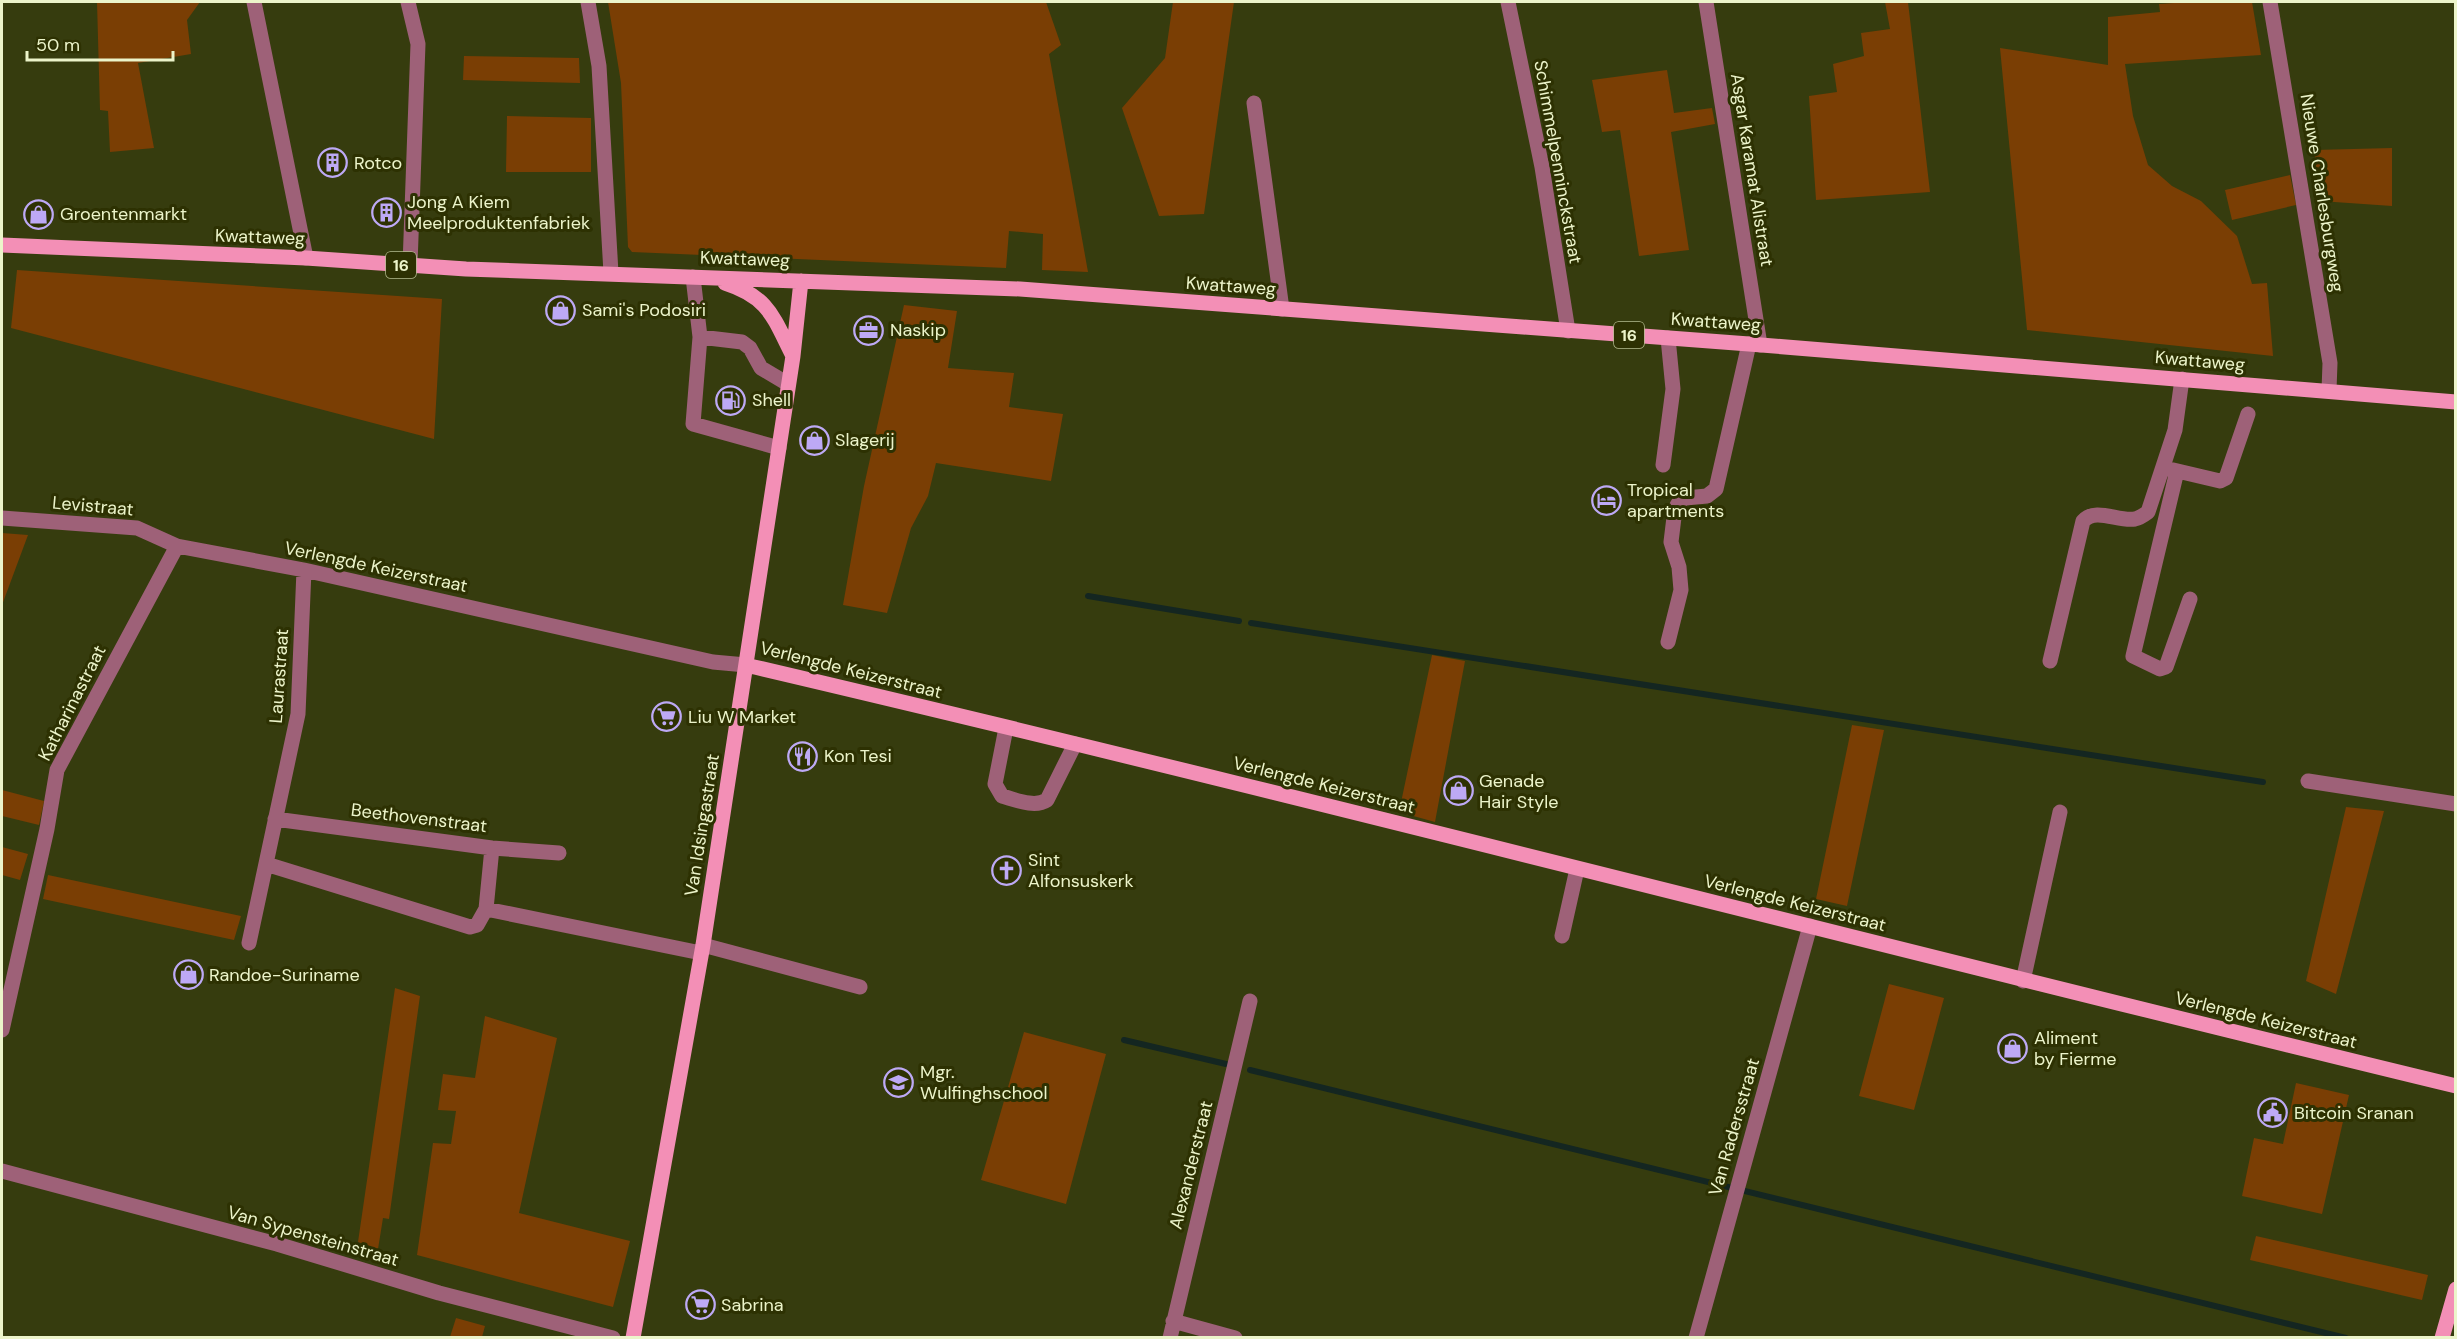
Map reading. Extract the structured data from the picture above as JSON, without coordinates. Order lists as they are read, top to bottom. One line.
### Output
{"streets":{"main road":["Kwattaweg","16","Verlengde Keizerstraat","Van Idsingastraat"],"street":["Schimmelpenninckstraat","Asgar Karamat Alistraat","Nieuwe Charlesburgweg","Levistraat","Laurastraat","Katharinastraat","Beethovenstraat","Van Radersstraat","Alexanderstraat","Van Sypensteinstraat"]},"crossings":[["Schimmelpenninckstraat","Kwattaweg"],["Asgar Karamat Alistraat","Kwattaweg"],["Nieuwe Charlesburgweg","Kwattaweg"],["Kwattaweg","Van Idsingastraat"],["Levistraat","Verlengde Keizerstraat"],["Levistraat","Katharinastraat"],["Verlengde Keizerstraat","Laurastraat"],["Verlengde Keizerstraat","Katharinastraat"],["Verlengde Keizerstraat","Van Idsingastraat"],["Verlengde Keizerstraat","Van Radersstraat"],["Laurastraat","Beethovenstraat"]],"places":{"building":["Rotco","Jong A Kiem Meelproduktenfabriek"],"shop":["Groentenmarkt","Sami's Podosiri","Slagerij","Genade Hair Style","Randoe-Suriname","Aliment by Fierme"],"office":["Naskip"],"fuel station":["Shell"],"hotel":["Tropical apartments"],"supermarket":["Liu W Market","Sabrina"],"restaurant":["Kon Tesi"],"church":["Sint Alfonsuskerk"],"school or university":["Mgr. Wulfinghschool"],"public building":["Bitcoin Sranan"]},"scale_bar":"50 m"}
